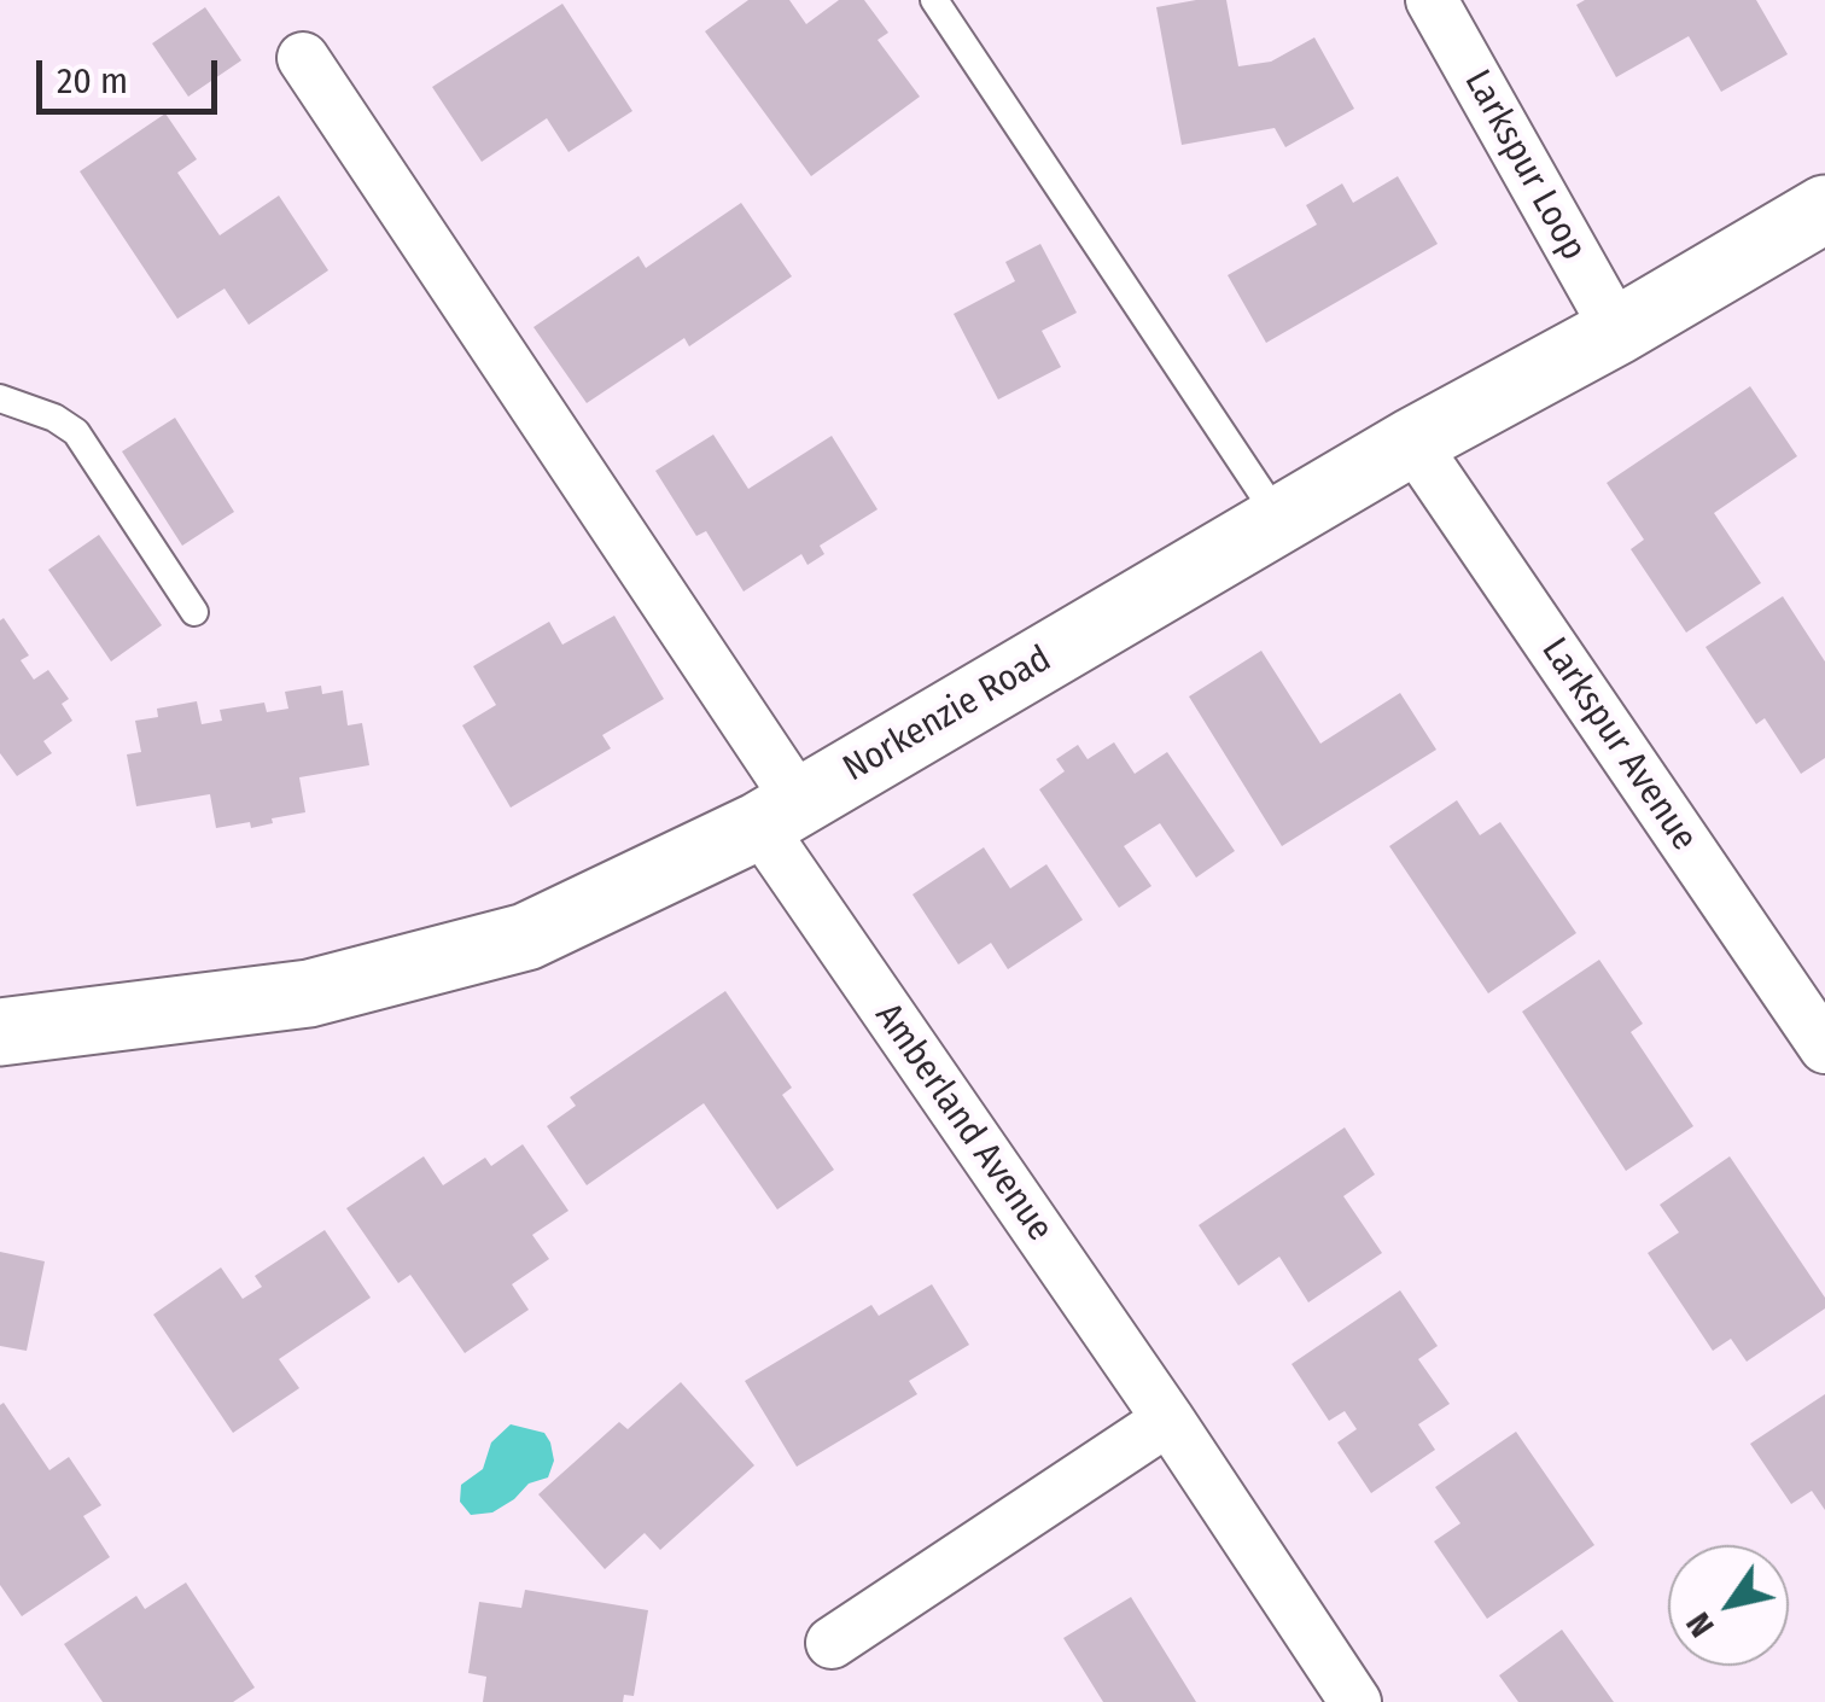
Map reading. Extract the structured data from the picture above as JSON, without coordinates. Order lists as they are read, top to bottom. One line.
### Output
{"streets":{"street":["Larkspur Loop","Norkenzie Road","Larkspur Avenue","Amberland Avenue"]},"crossings":[["Larkspur Loop","Norkenzie Road"],["Norkenzie Road","Larkspur Avenue"],["Norkenzie Road","Amberland Avenue"]],"scale_bar":"20 m","north":"bottom left"}
